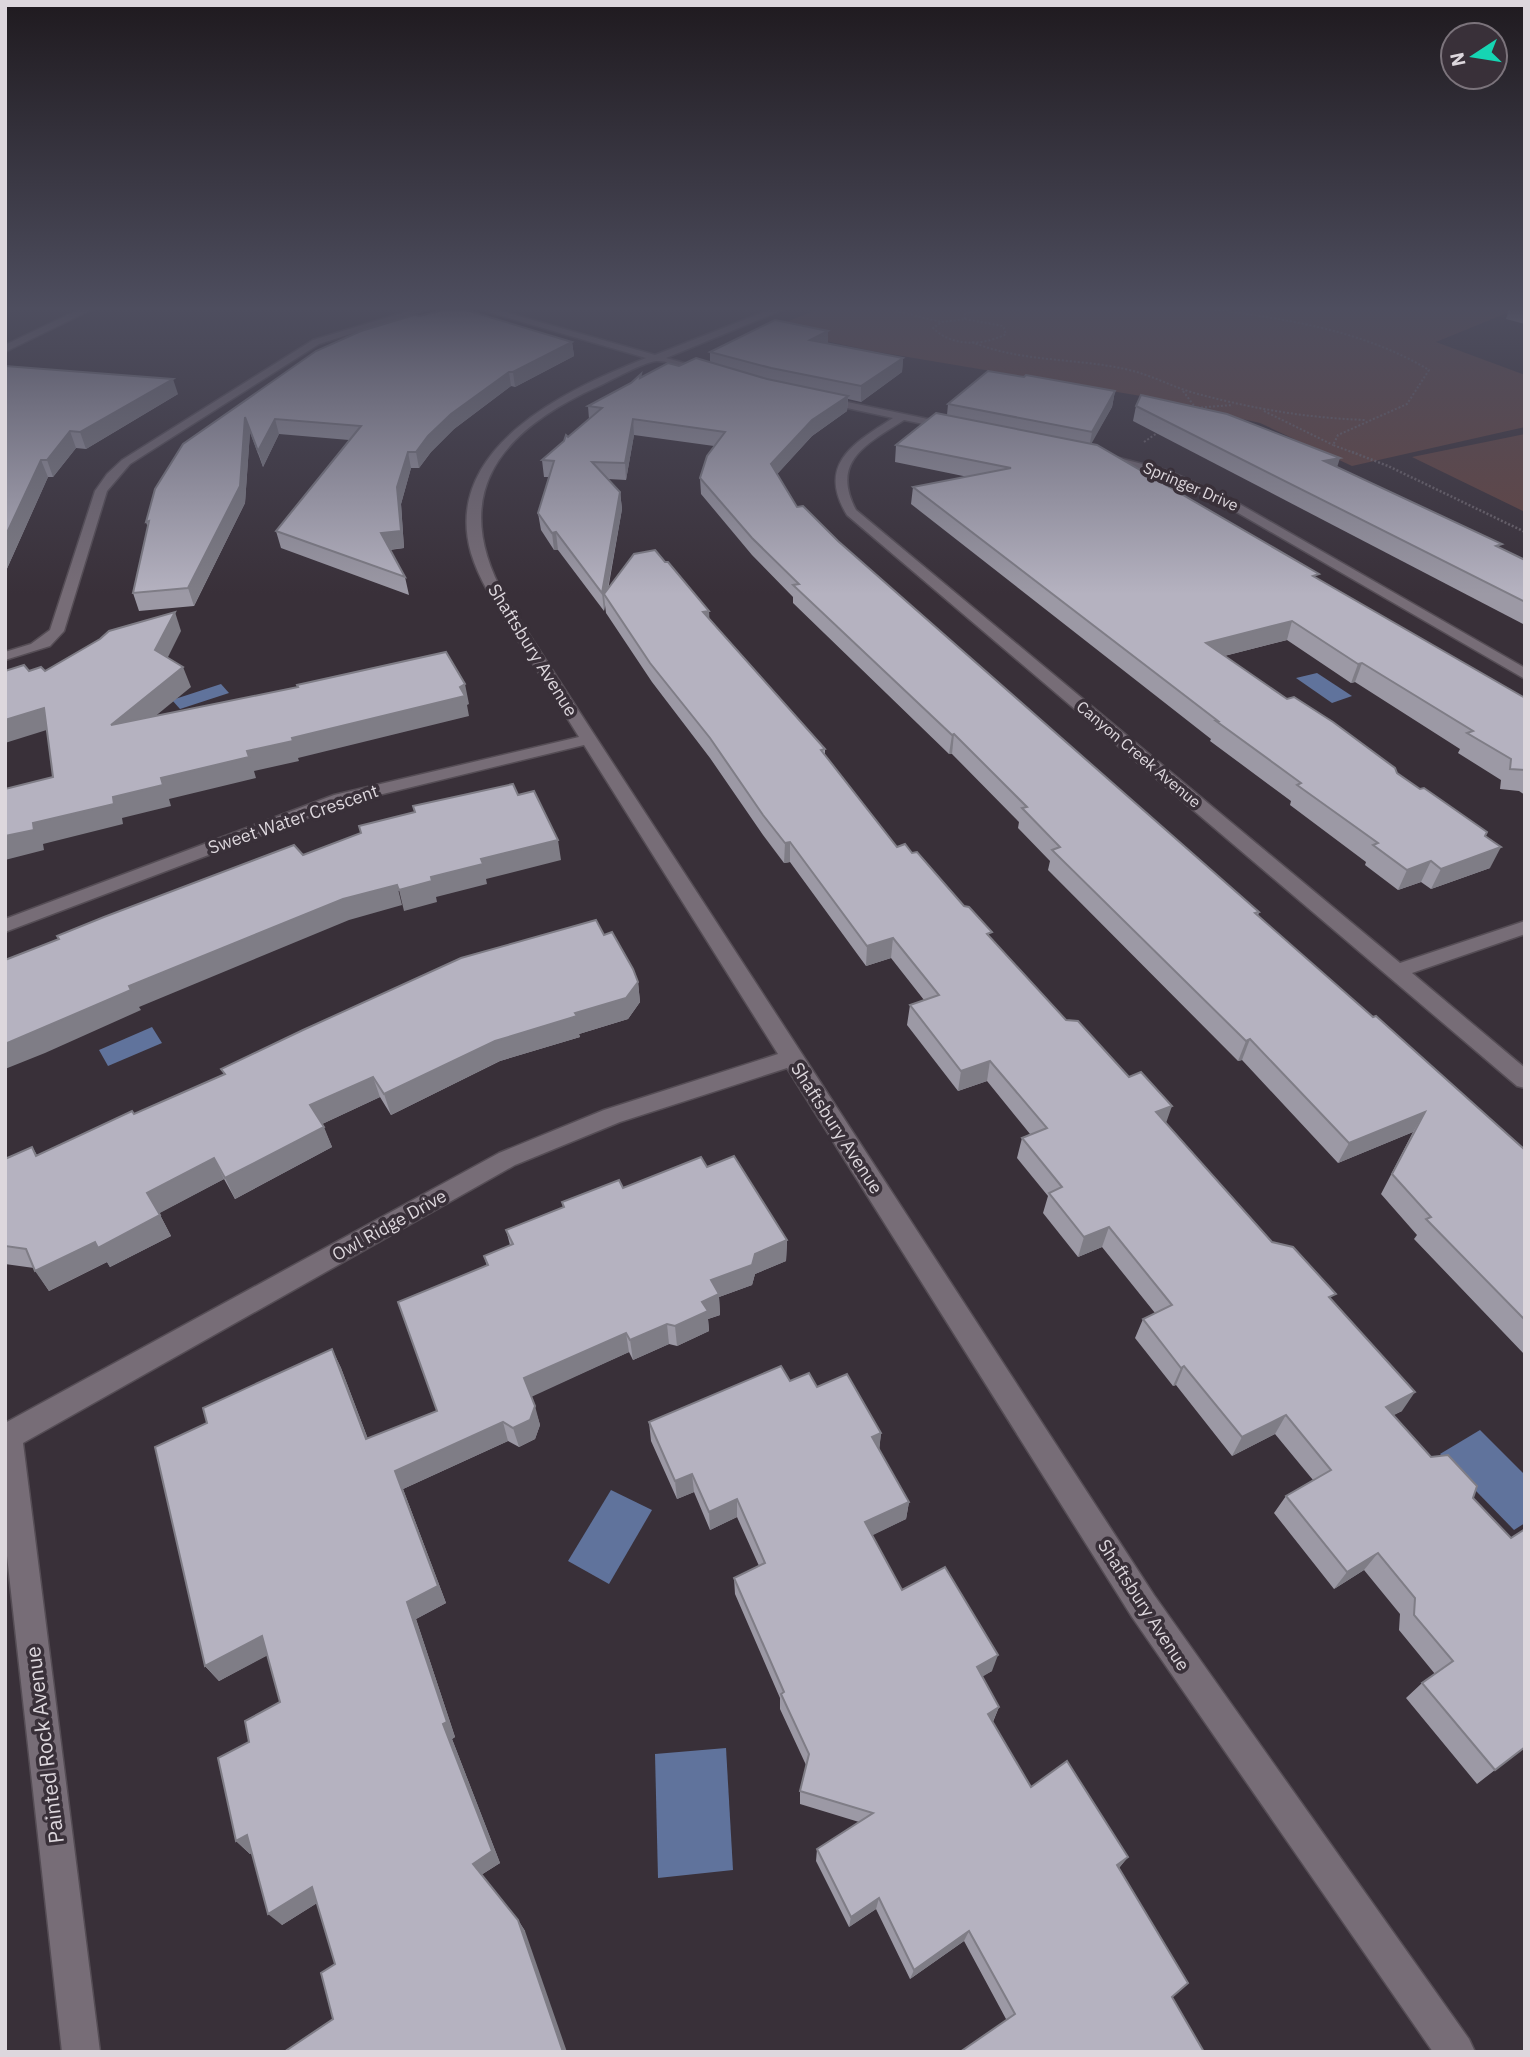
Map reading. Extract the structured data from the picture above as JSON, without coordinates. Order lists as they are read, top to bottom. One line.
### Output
{"streets":{"street":["Springer Drive","Shaftsbury Avenue","Canyon Creek Avenue","Sweet Water Crescent","Owl Ridge Drive","Painted Rock Avenue"]},"crossings":[["Shaftsbury Avenue","Sweet Water Crescent"],["Shaftsbury Avenue","Owl Ridge Drive"],["Owl Ridge Drive","Painted Rock Avenue"]],"north":"left"}
